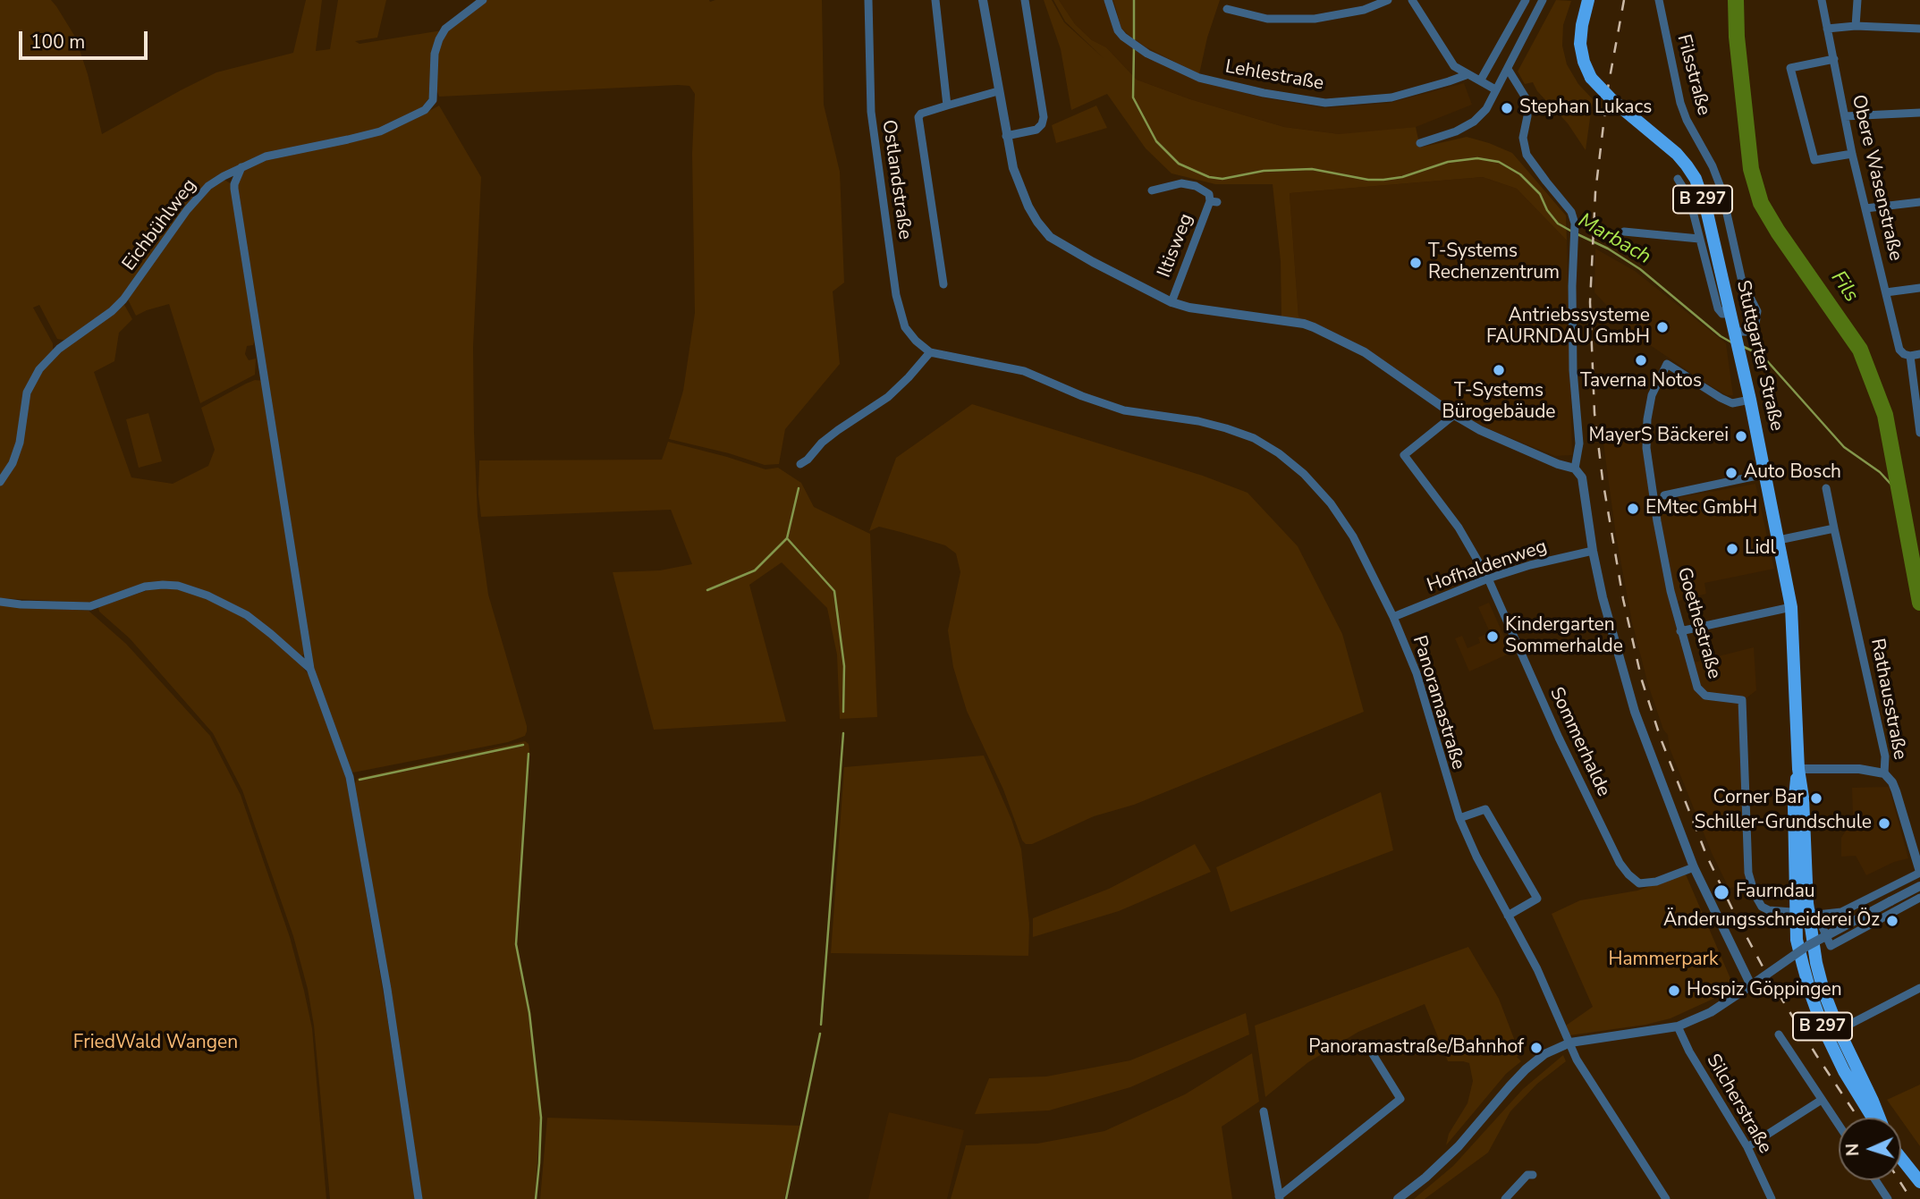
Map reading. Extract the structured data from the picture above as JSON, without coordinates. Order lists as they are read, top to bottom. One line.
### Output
{"streets":{"main road":["B 297","Stuttgarter Straße"],"street":["Filsstraße","Lehlestraße","Obere Wasenstraße","Ostlandstraße","Eichbühlweg","Iltisweg","Hofhaldenweg","Goethestraße","Rathausstraße","Panoramastraße","Sommerhalde","Silcherstraße"]},"crossings":[["Filsstraße","Stuttgarter Straße"],["Ostlandstraße","Panoramastraße"],["Stuttgarter Straße","Goethestraße"],["Hofhaldenweg","Panoramastraße"],["Hofhaldenweg","Sommerhalde"]],"water":["Marbach","Fils"],"parks":["Hammerpark","FriedWald Wangen"],"places":["Stephan Lukacs","T-Systems Rechenzentrum","Antriebssysteme FAURNDAU GmbH","Taverna Notos","T-Systems Bürogebäude","MayerS Bäckerei","Auto Bosch","EMtec GmbH","Lidl","Kindergarten Sommerhalde","Corner Bar","Schiller-Grundschule","Faurndau","Änderungsschneiderei Öz","Hospiz Göppingen","Panoramastraße/Bahnhof"],"scale_bar":"100 m","north":"left"}
